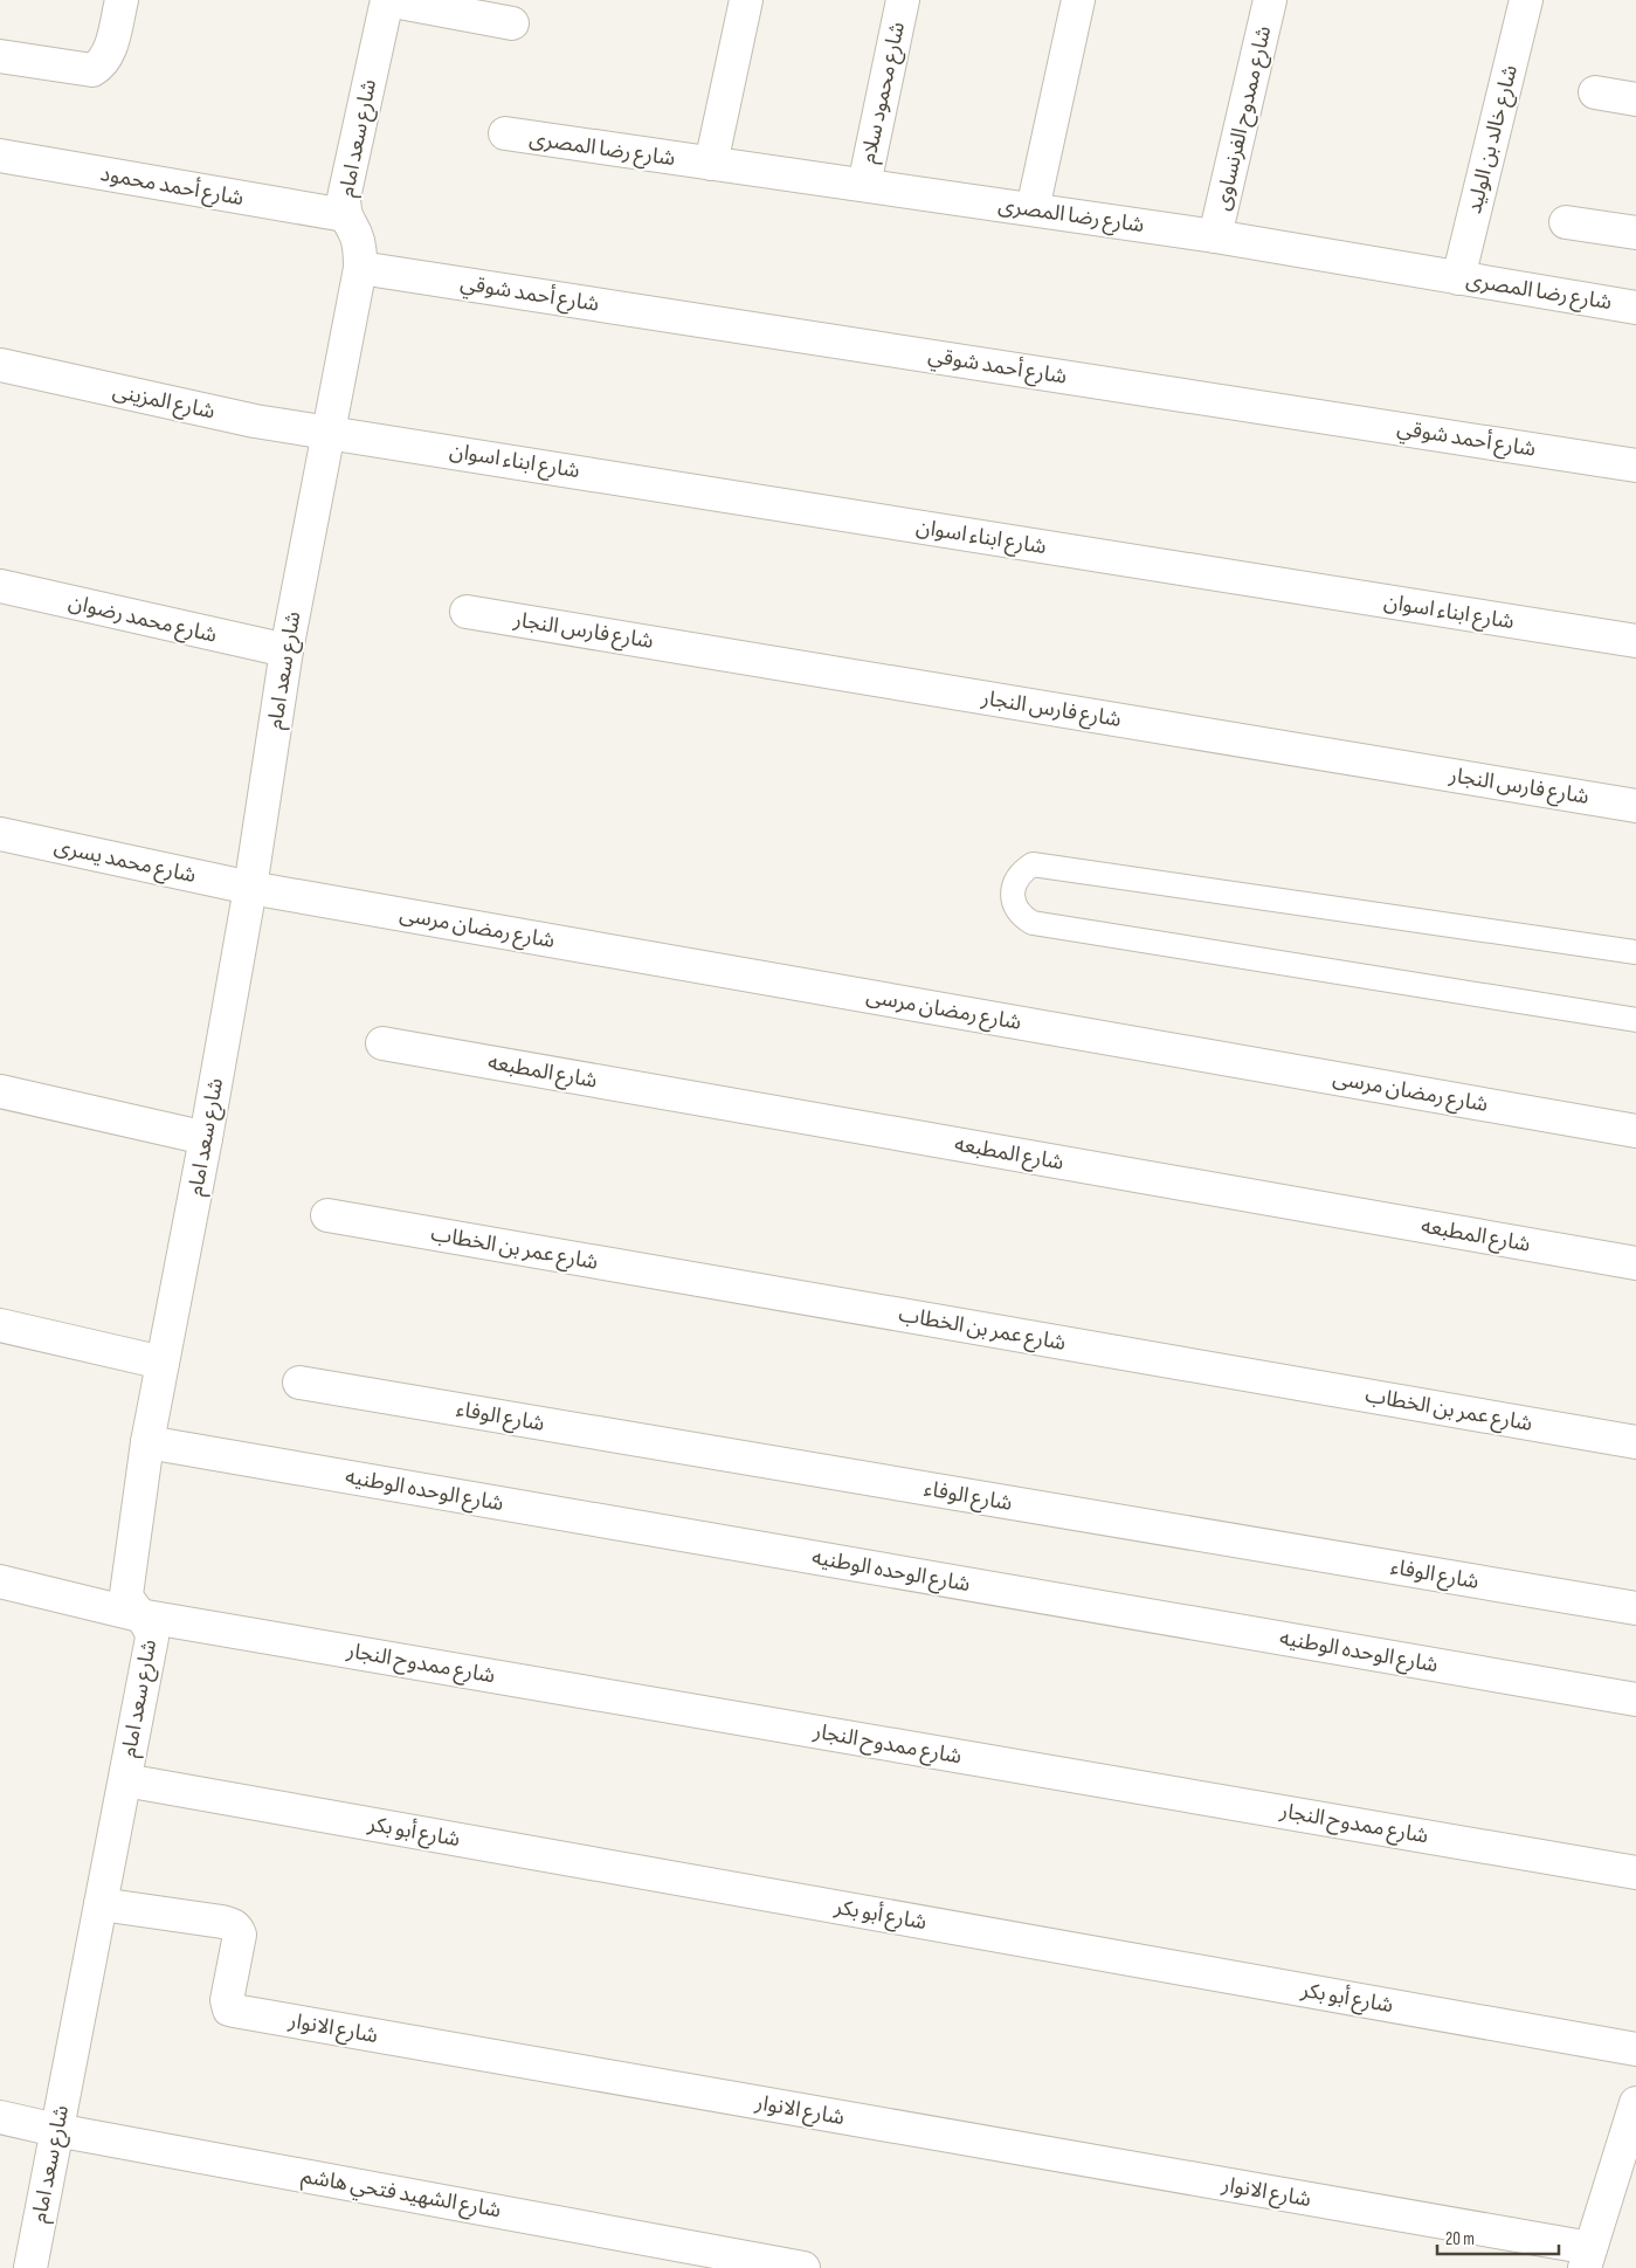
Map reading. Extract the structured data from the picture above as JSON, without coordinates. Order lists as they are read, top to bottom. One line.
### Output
{"streets":{"street":["شارع محمود سلام","شارع ممدوح الفرنساوى","شارع سعد امام","شارع خالد بن الوليد","شارع رضا المصرى","شارع أحمد محمود","شارع أحمد شوقي","شارع المزينى","شارع ابناء اسوان","شارع محمد رضوان","شارع فارس النجار","شارع محمد يسرى","شارع رمضان مرسى","شارع المطبعه","شارع عمر بن الخطاب","شارع الوفاء","شارع الوحده الوطنيه","شارع ممدوح النجار","شارع أبو بكر","شارع الانوار","شارع الشهيد فتحي هاشم"]},"crossings":[["شارع محمود سلام","شارع رضا المصرى"],["شارع ممدوح الفرنساوى","شارع رضا المصرى"],["شارع سعد امام","شارع أحمد محمود"],["شارع سعد امام","شارع أحمد شوقي"],["شارع سعد امام","شارع المزينى"],["شارع سعد امام","شارع ابناء اسوان"],["شارع سعد امام","شارع محمد رضوان"],["شارع سعد امام","شارع محمد يسرى"],["شارع سعد امام","شارع رمضان مرسى"],["شارع سعد امام","شارع الوحده الوطنيه"],["شارع سعد امام","شارع ممدوح النجار"],["شارع سعد امام","شارع أبو بكر"],["شارع سعد امام","شارع الانوار"],["شارع سعد امام","شارع الشهيد فتحي هاشم"],["شارع خالد بن الوليد","شارع رضا المصرى"],["شارع المزينى","شارع ابناء اسوان"],["شارع محمد يسرى","شارع رمضان مرسى"]],"scale_bar":"20 m"}
